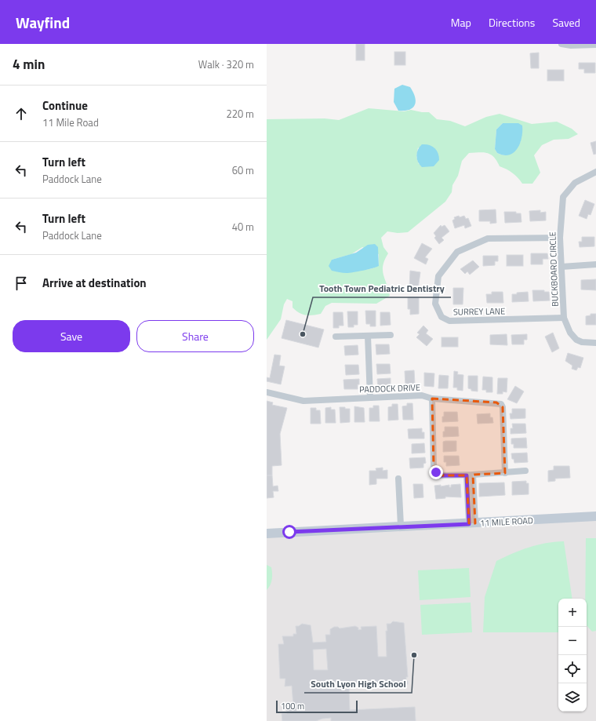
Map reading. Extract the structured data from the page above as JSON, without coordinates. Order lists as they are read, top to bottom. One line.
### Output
{"streets":{"street":["BUCKBOARD CIRCLE","SURREY LANE","PADDOCK DRIVE","11 MILE ROAD"]},"crossings":[["BUCKBOARD CIRCLE","SURREY LANE"]],"places":["Tooth Town Pediatric Dentistry","South Lyon High School"],"scale_bar":"100 m","page":{"header":"Wayfind","nav":["Map","Directions","Saved"],"heading":["4 min","Walk · 320 m"],"list":[["Continue","11 Mile Road","220 m"],["Turn left","Paddock Lane","60 m"],["Turn left","Paddock Lane","40 m"],"Arrive at destination"],"buttons":["Save","Share"],"map_buttons":["+","−"],"scale":"100 m"}}
